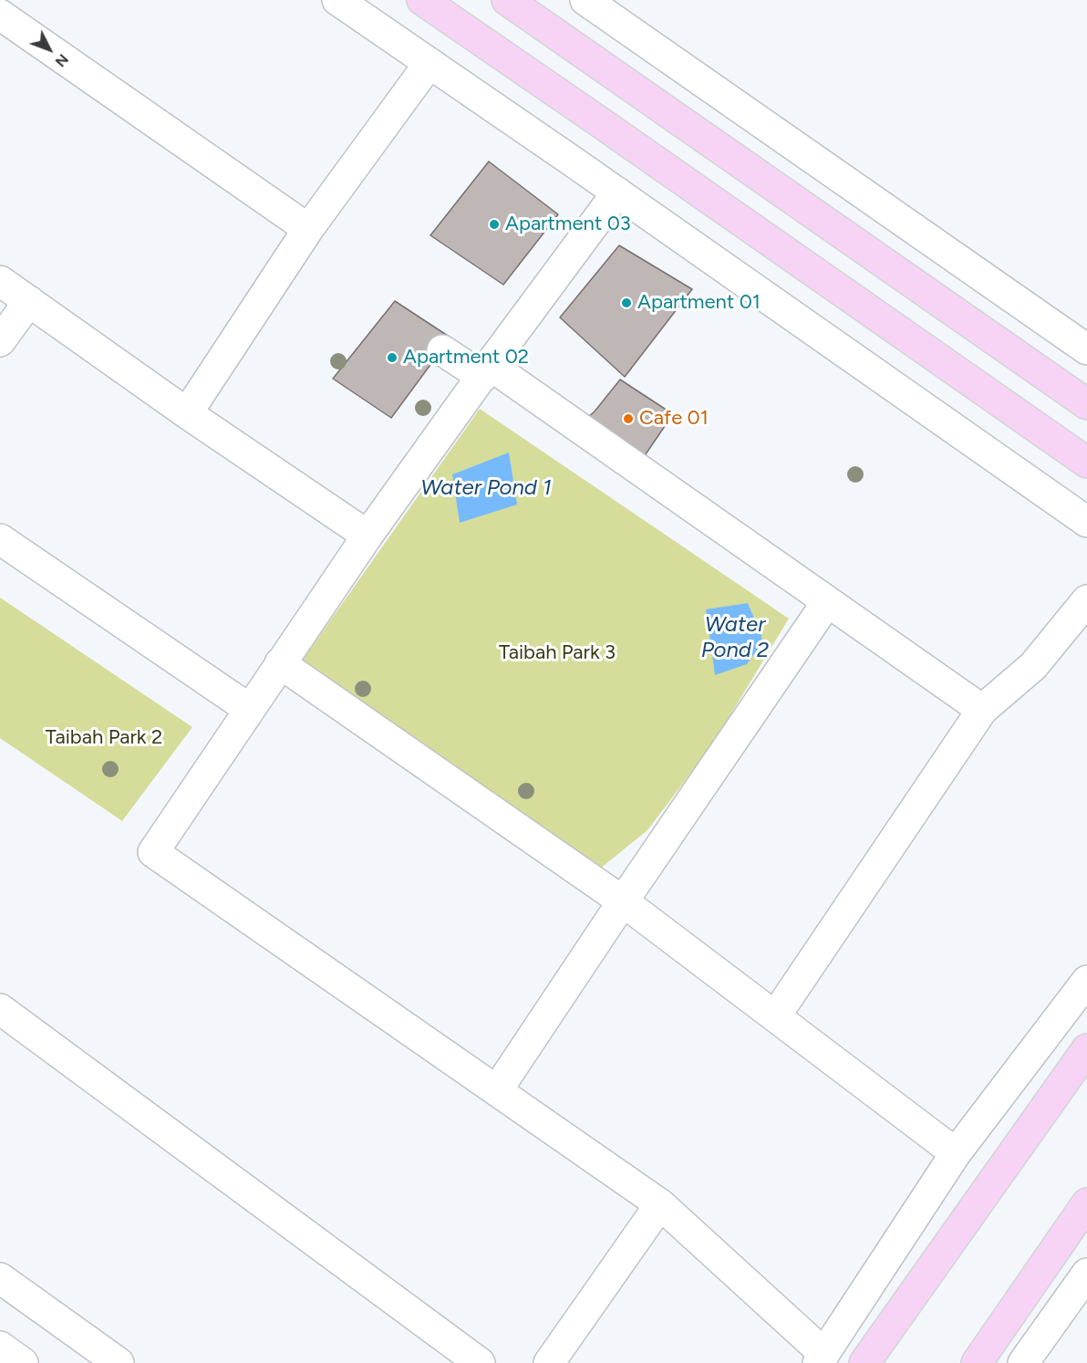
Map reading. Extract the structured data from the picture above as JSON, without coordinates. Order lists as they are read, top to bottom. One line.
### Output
{"water":["Water Pond 1","Water Pond 2"],"parks":["Taibah Park 3","Taibah Park 2"],"places":["Apartment 03","Apartment 01","Apartment 02","Cafe 01"],"north":"bottom right"}
